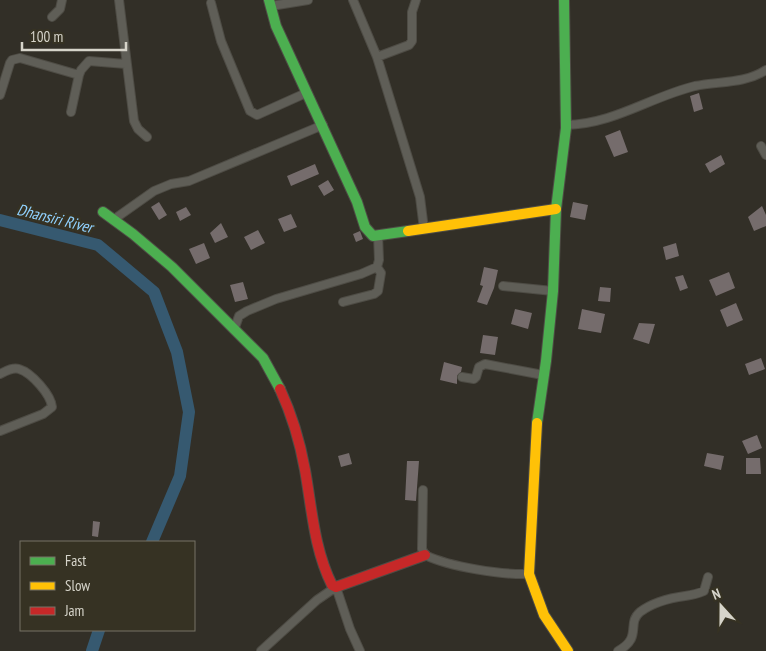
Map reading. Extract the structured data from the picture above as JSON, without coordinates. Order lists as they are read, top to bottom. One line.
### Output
{"water":["Dhansiri River"],"legend":["Fast","Slow","Jam"],"scale_bar":"100 m","north":"top"}
